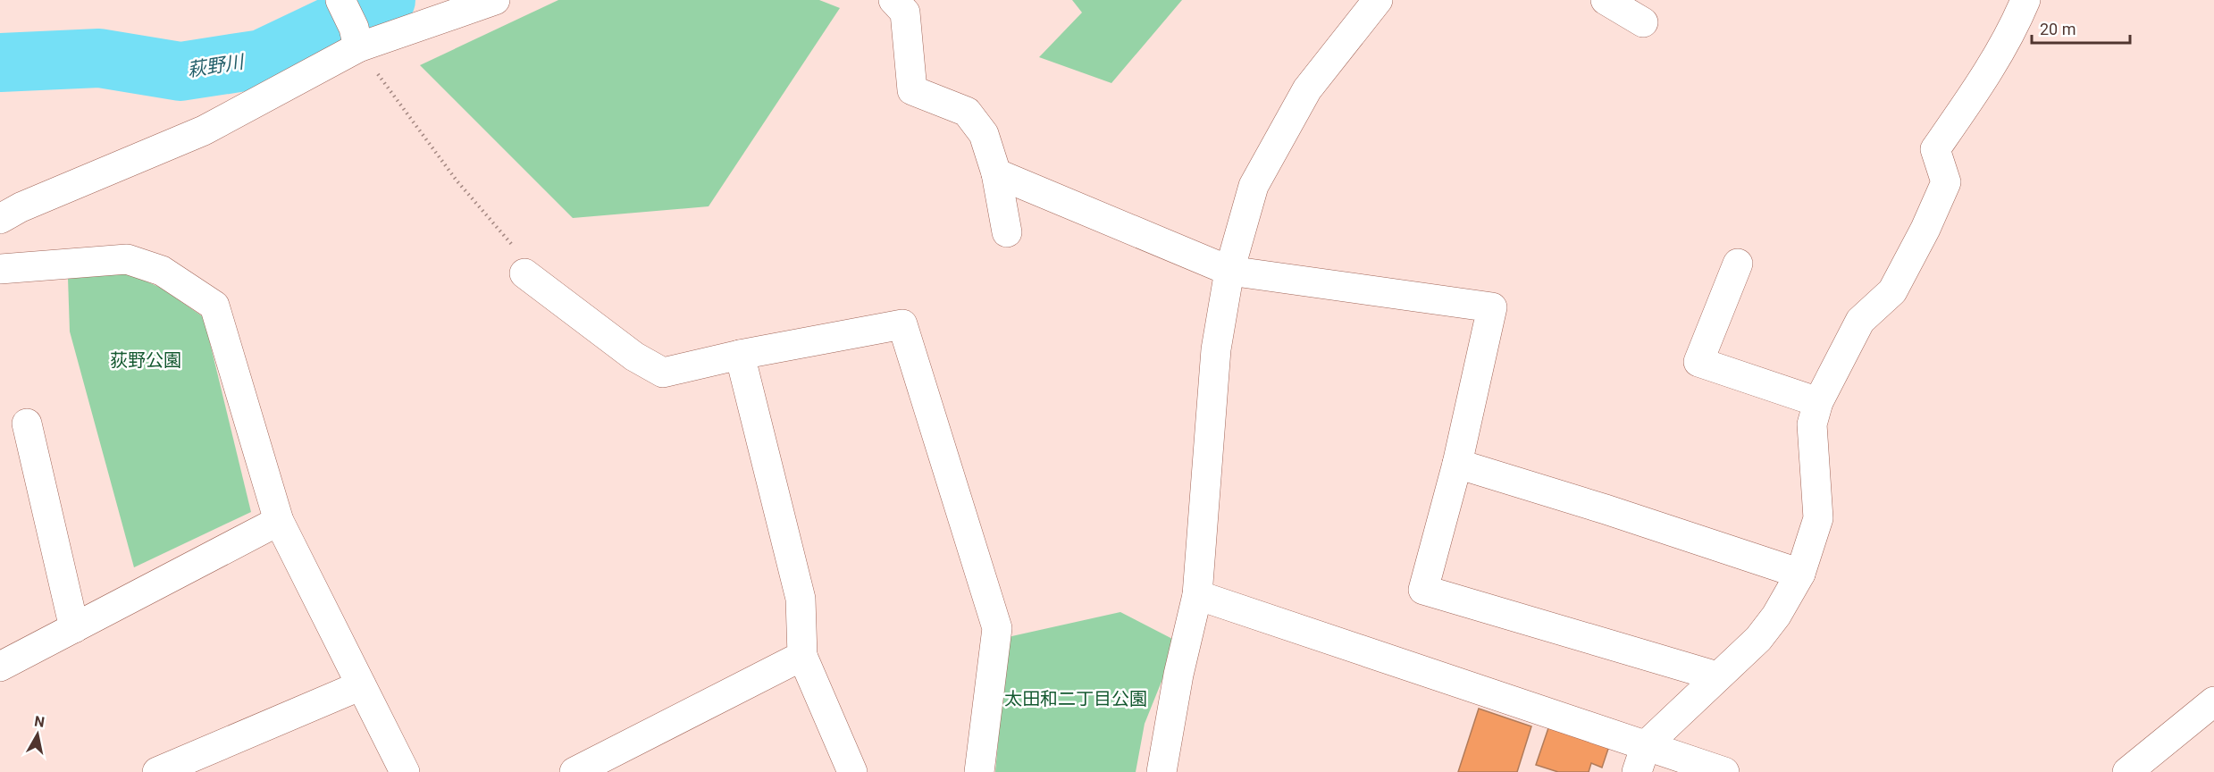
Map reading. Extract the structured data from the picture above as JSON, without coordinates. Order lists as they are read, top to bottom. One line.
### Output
{"water":["萩野川"],"parks":["荻野公園","太田和二丁目公園"],"scale_bar":"20 m","north":"top"}
